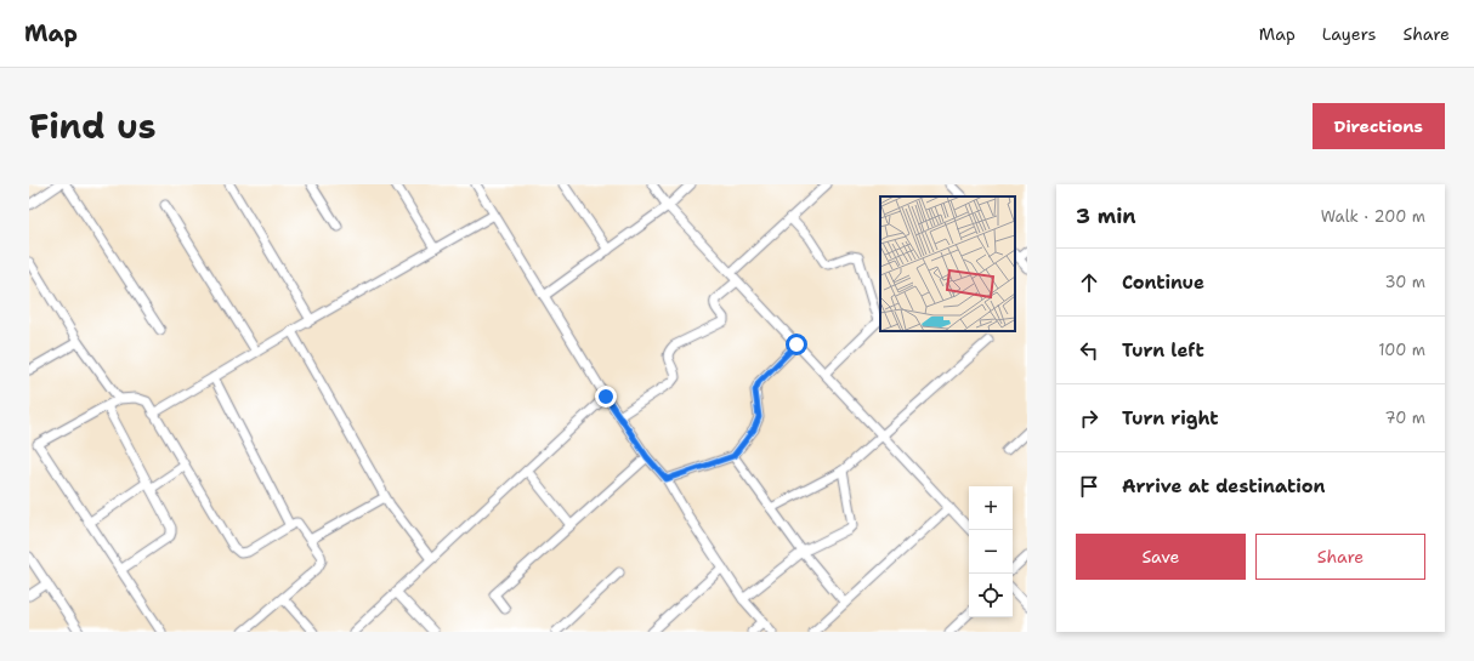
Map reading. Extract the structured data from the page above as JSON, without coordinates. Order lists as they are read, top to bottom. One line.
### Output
{"page":{"header":"Map","nav":["Map","Layers","Share"],"title":"Find us","buttons":["Directions",["Save","Share"]],"heading":["3 min","Walk · 200 m"],"list":[["Continue","30 m"],["Turn left","100 m"],["Turn right","70 m"],"Arrive at destination"],"map_buttons":["+","−"]}}
